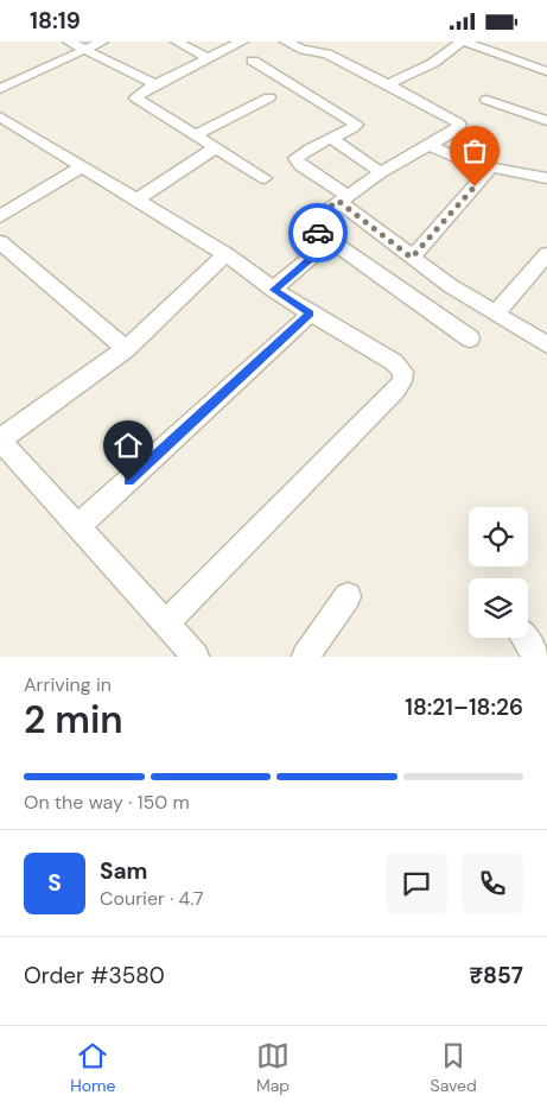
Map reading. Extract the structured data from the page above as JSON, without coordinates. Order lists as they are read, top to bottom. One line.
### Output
{"page":{"status":"18:19","heading":["2 min","Arriving in","18:21–18:26"],"panel":["Sam","Courier · 4.7","Order #3580","₹857"],"bar":"On the way · 150 m","round":"S","tabs":["Home","Map","Saved"]}}
